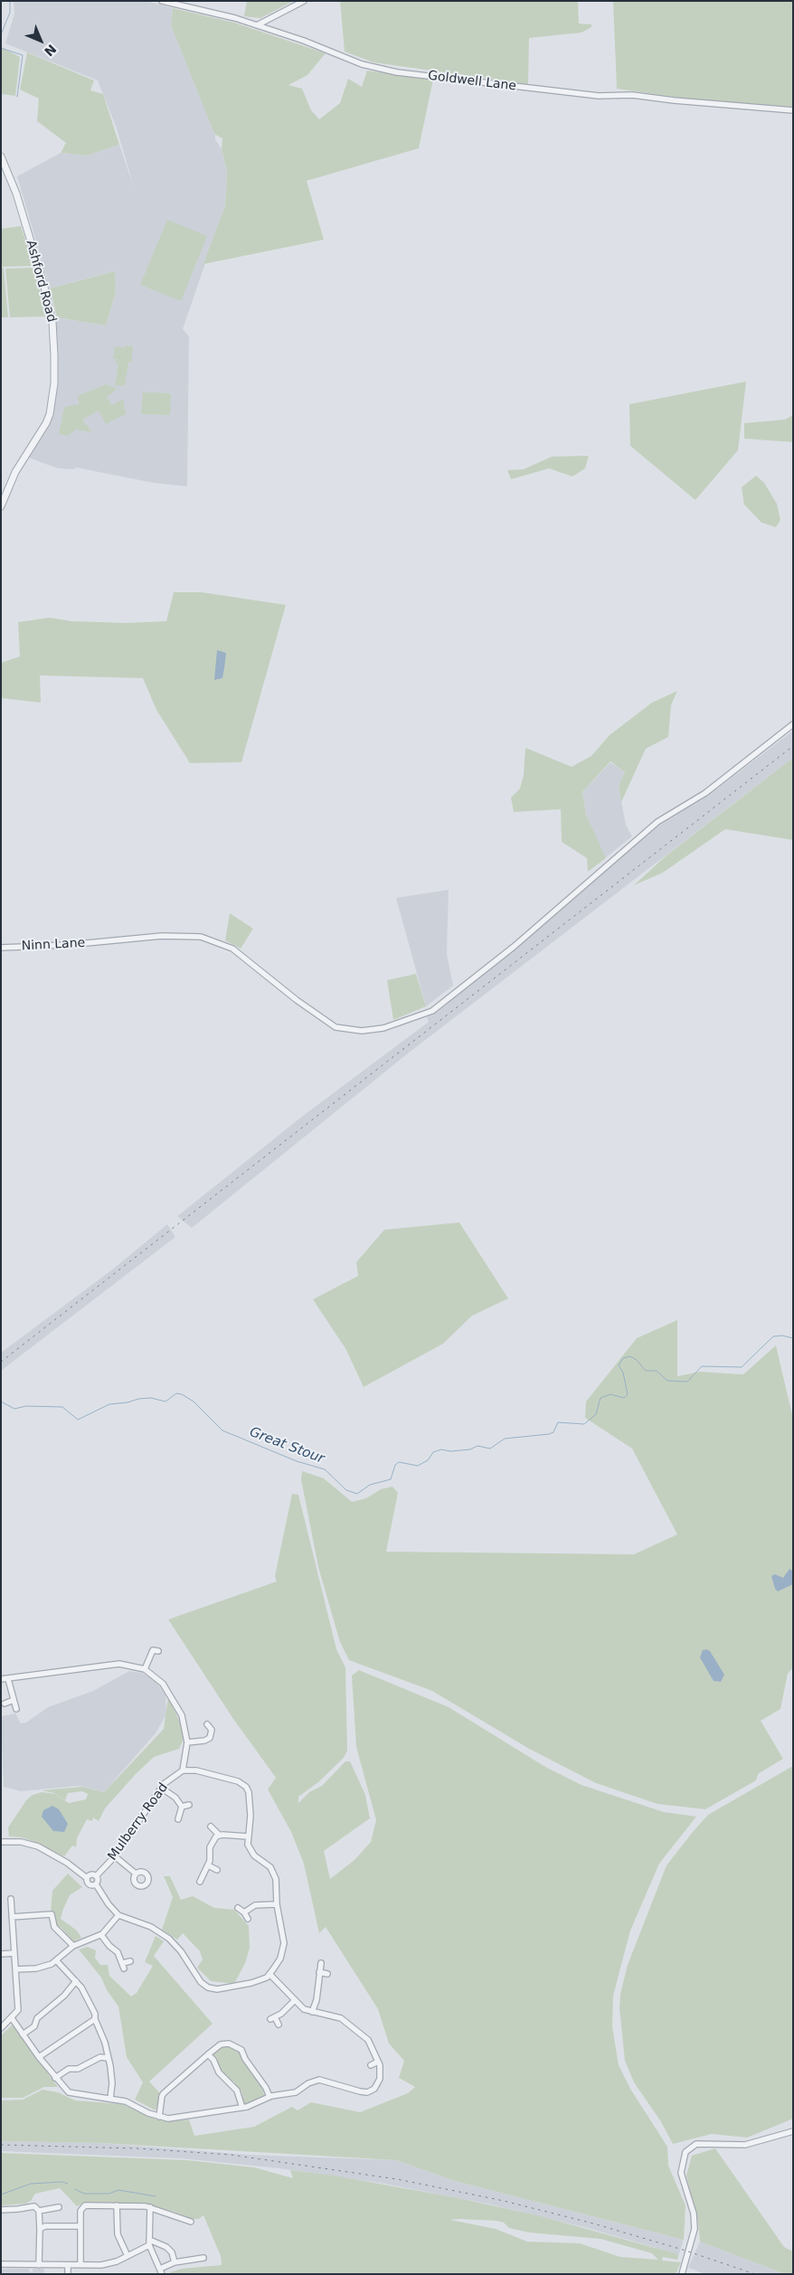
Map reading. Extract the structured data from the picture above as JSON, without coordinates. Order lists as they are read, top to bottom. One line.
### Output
{"streets":{"street":["Goldwell Lane","Ashford Road","Ninn Lane","Mulberry Road"]},"water":["Great Stour"],"north":"bottom right"}
